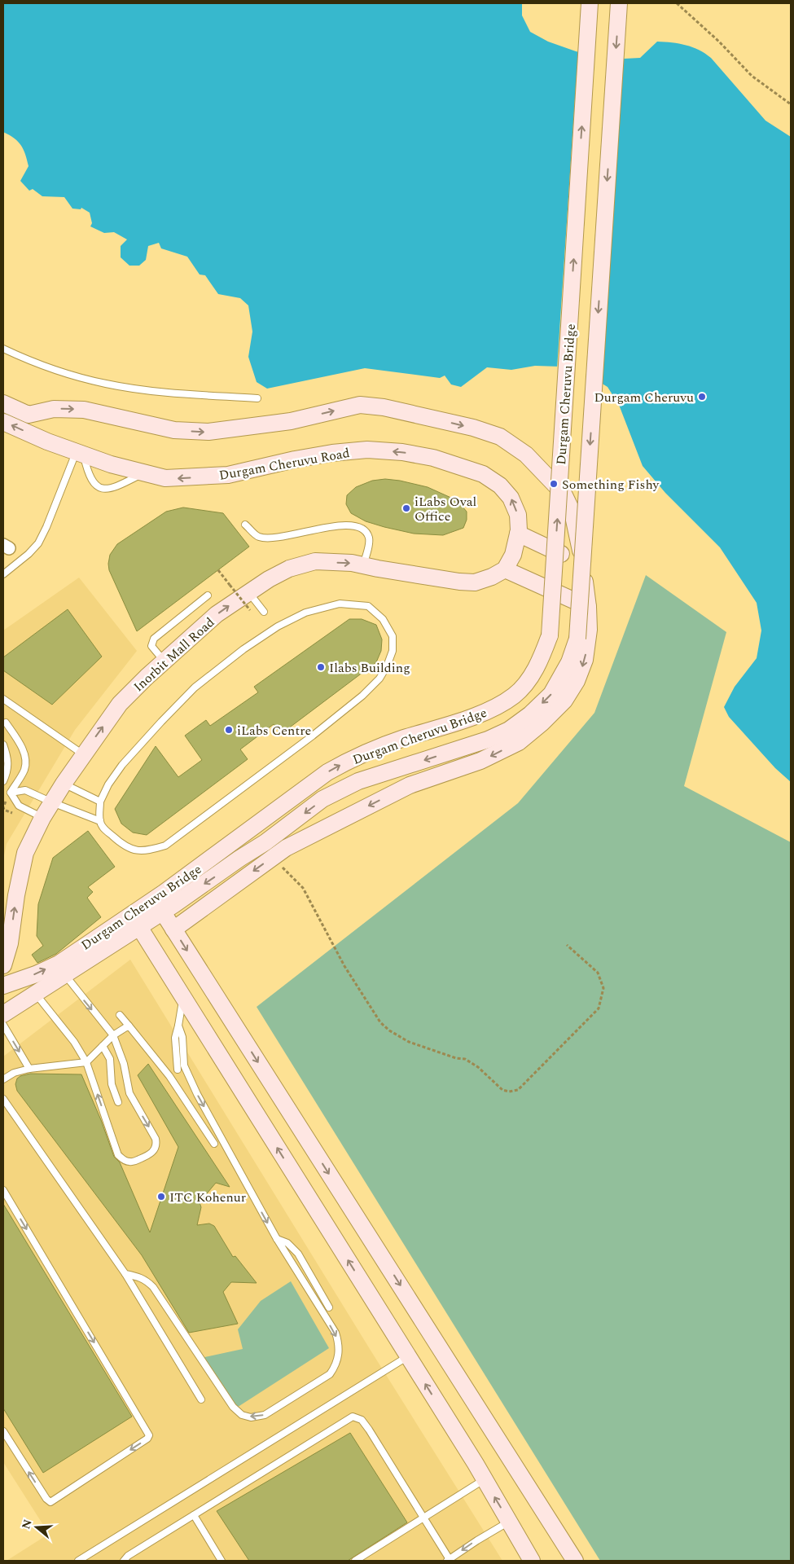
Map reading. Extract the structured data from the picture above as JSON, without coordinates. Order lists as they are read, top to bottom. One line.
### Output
{"streets":{"main road":["Durgam Cheruvu Bridge","Durgam Cheruvu Road","Inorbit Mall Road"]},"crossings":[["Durgam Cheruvu Road","Inorbit Mall Road"]],"one_way":["Durgam Cheruvu Road","Inorbit Mall Road"],"places":["Durgam Cheruvu","Something Fishy","iLabs Oval Office","Ilabs Building","iLabs Centre","ITC Kohenur"],"north":"left"}
